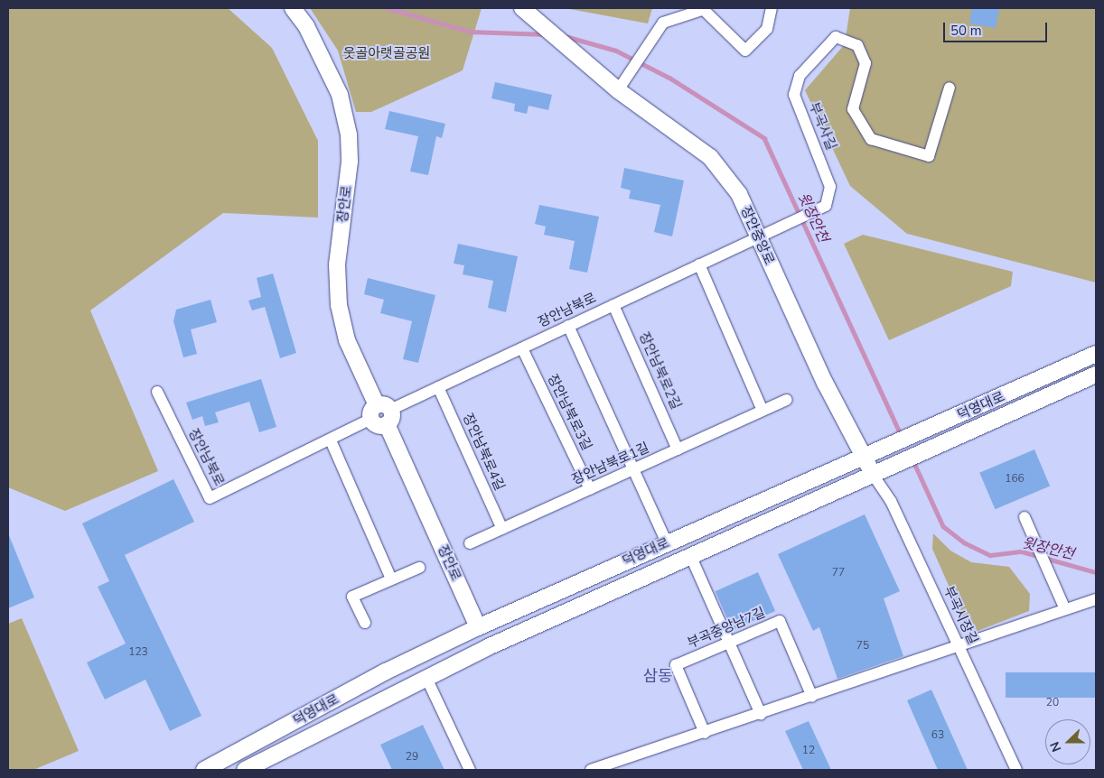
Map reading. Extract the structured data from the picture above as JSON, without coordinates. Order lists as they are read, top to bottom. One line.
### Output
{"streets":{"street":["부곡사길","장안로","장안중앙로","장안남북로","장안남북로2길","덕영대로","장안남북로3길","장안남북로4길","장안남북로1길","부곡시장길","부곡중앙남7길"]},"crossings":[["부곡사길","장안중앙로"],["부곡사길","장안남북로"],["장안로","장안남북로"],["장안로","덕영대로"],["장안중앙로","장안남북로"],["장안중앙로","덕영대로"],["장안중앙로","부곡시장길"],["장안남북로","장안남북로2길"],["장안남북로","장안남북로3길"],["장안남북로","장안남북로4길"],["장안남북로2길","장안남북로1길"],["덕영대로","부곡시장길"],["장안남북로3길","장안남북로1길"],["장안남북로4길","장안남북로1길"]],"districts":["삼동"],"water":["윗장안천"],"parks":["웃골아랫골공원"],"house_numbers":["166","77","75","123","20","63","12","29"],"scale_bar":"50 m","north":"left"}
